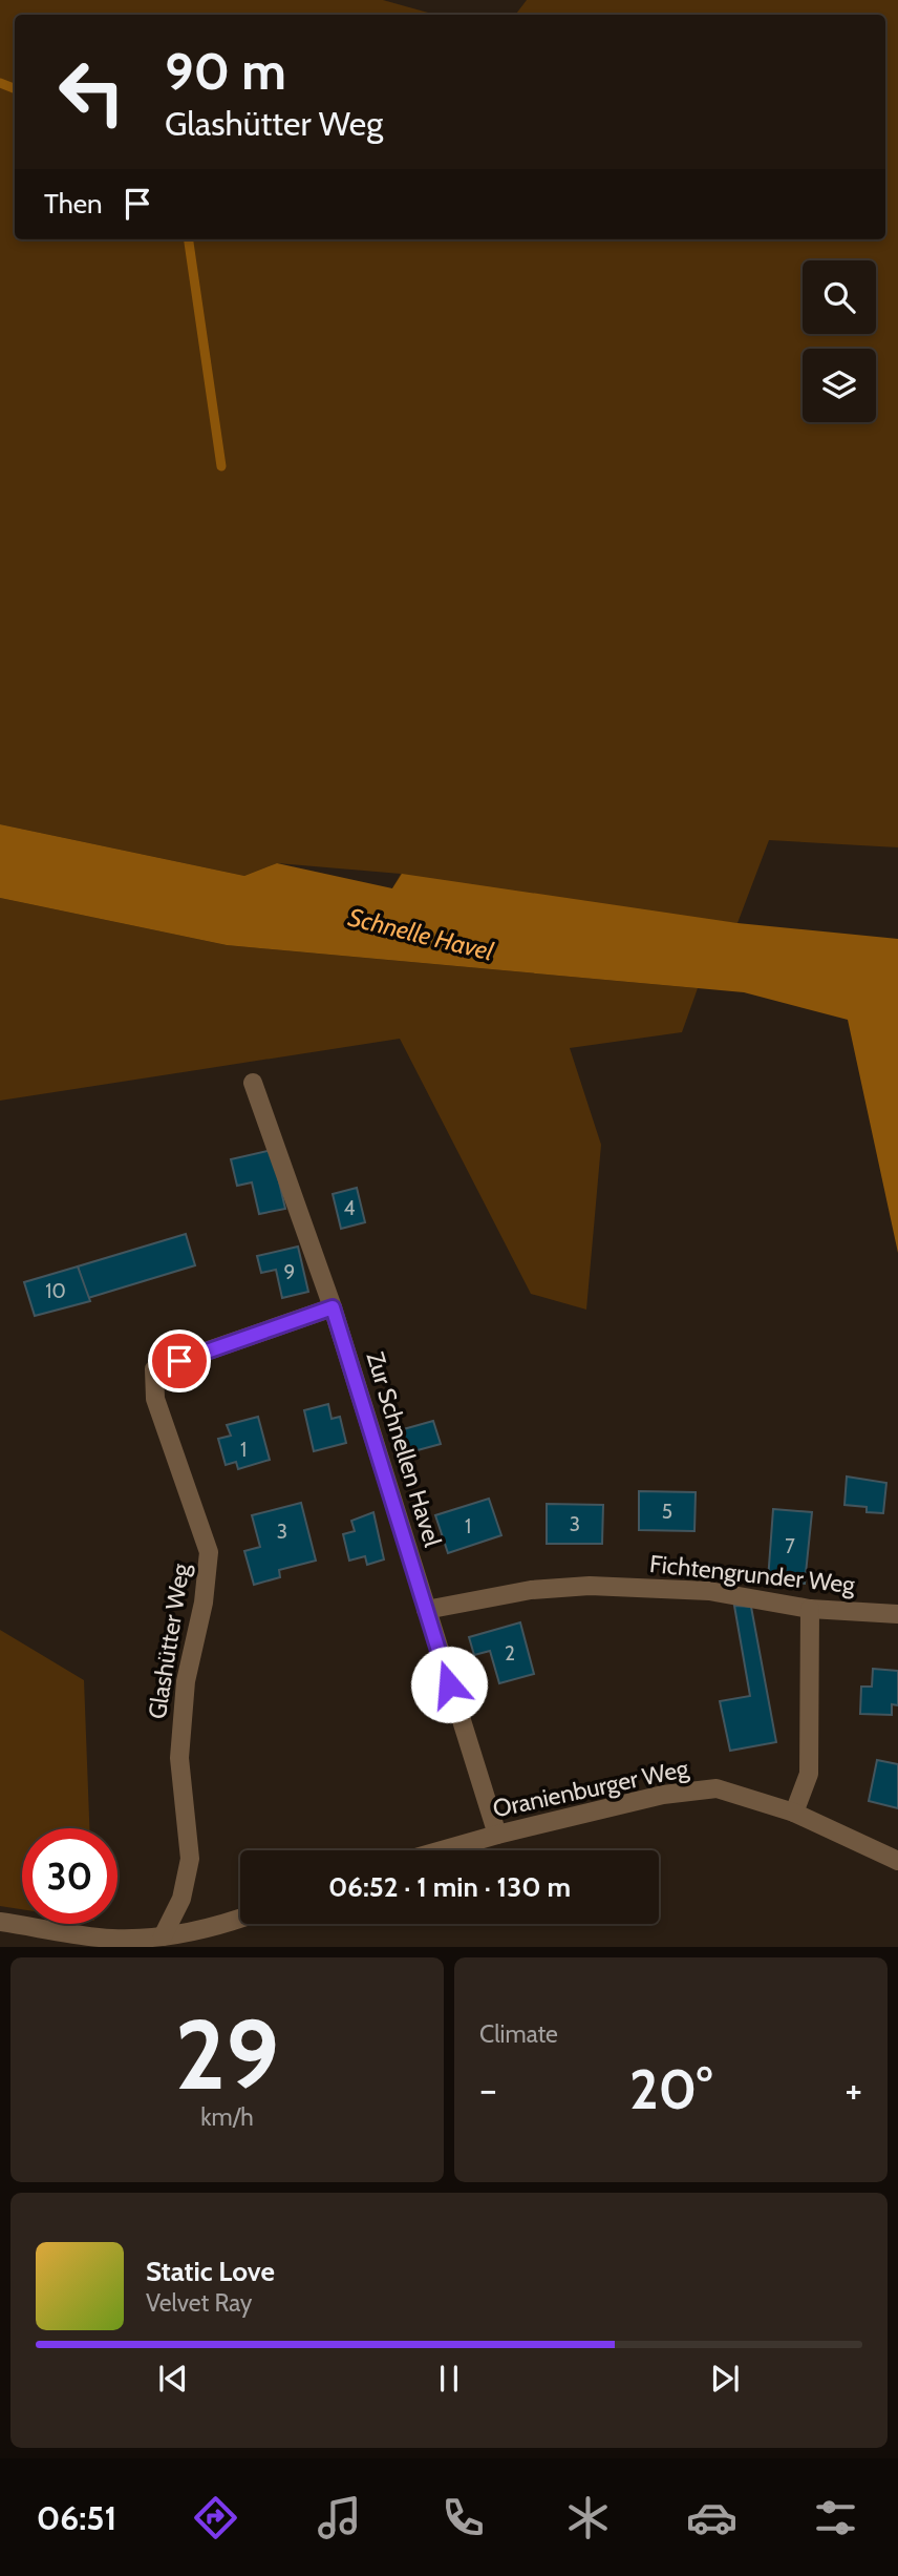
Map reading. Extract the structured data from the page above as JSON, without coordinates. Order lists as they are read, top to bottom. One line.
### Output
{"streets":{"street":["Zur Schnellen Havel","Fichtengrunder Weg","Glashütter Weg","Oranienburger Weg"]},"crossings":[["Zur Schnellen Havel","Fichtengrunder Weg"],["Zur Schnellen Havel","Glashütter Weg"],["Zur Schnellen Havel","Oranienburger Weg"]],"water":["Schnelle Havel"],"house_numbers":["4","9","10","1","5","3","1","3","7","2"],"page":{"turn":["90 m","Glashütter Weg"],"then":"Then","limit":"30","trip":"06:52 · 1 min · 130 m","tile":[["29","km/h"],"Climate"],"heat":["−","20°","+"],"song":["Static Love","Velvet Ray"],"tabs":"06:51"}}
